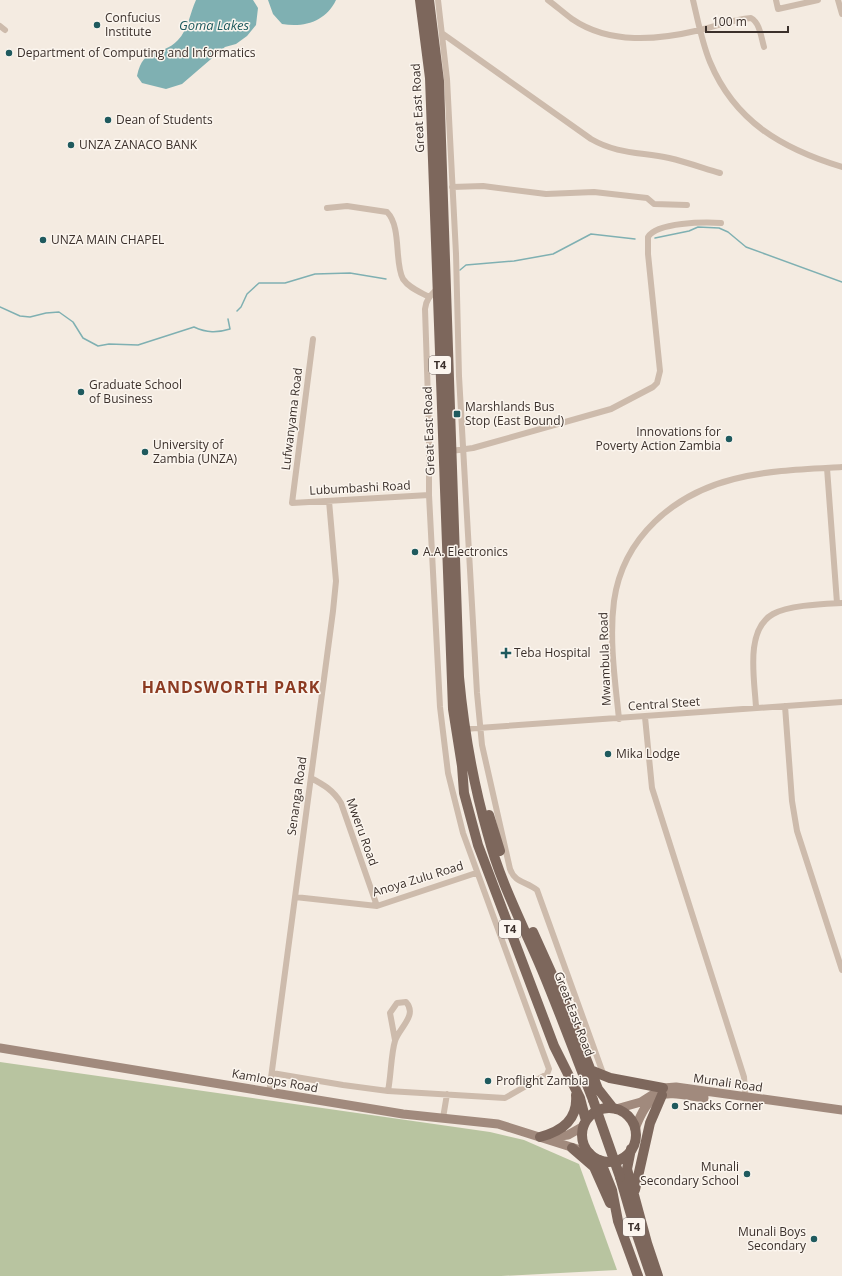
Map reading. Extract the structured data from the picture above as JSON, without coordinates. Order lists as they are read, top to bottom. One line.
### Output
{"streets":{"main road":["Great East Road","T4","Kamloops Road","Munali Road"],"street":["Lufwanyama Road","Lubumbashi Road","Mwambula Road","Central Steet","Senanga Road","Mweru Road","Anoya Zulu Road"]},"crossings":[["Great East Road","T4"],["Great East Road","Central Steet"],["Great East Road","Kamloops Road"],["T4","Kamloops Road"],["Lufwanyama Road","Lubumbashi Road"],["Lubumbashi Road","Senanga Road"],["Mwambula Road","Central Steet"],["Senanga Road","Mweru Road"],["Senanga Road","Anoya Zulu Road"],["Senanga Road","Kamloops Road"],["Mweru Road","Anoya Zulu Road"]],"districts":["HANDSWORTH PARK"],"water":["Goma Lakes"],"places":{"other":["Confucius Institute","Department of Computing and Informatics","Dean of Students","UNZA ZANACO BANK","UNZA MAIN CHAPEL","Graduate School of Business","Innovations for Poverty Action Zambia","University of Zambia (UNZA)","A.A. Electronics","Mika Lodge","Proflight Zambia","Snacks Corner","Munali Secondary School","Munali Boys Secondary"],"transit":["Marshlands Bus Stop (East Bound)"],"health":["Teba Hospital"]},"scale_bar":"100 m"}
